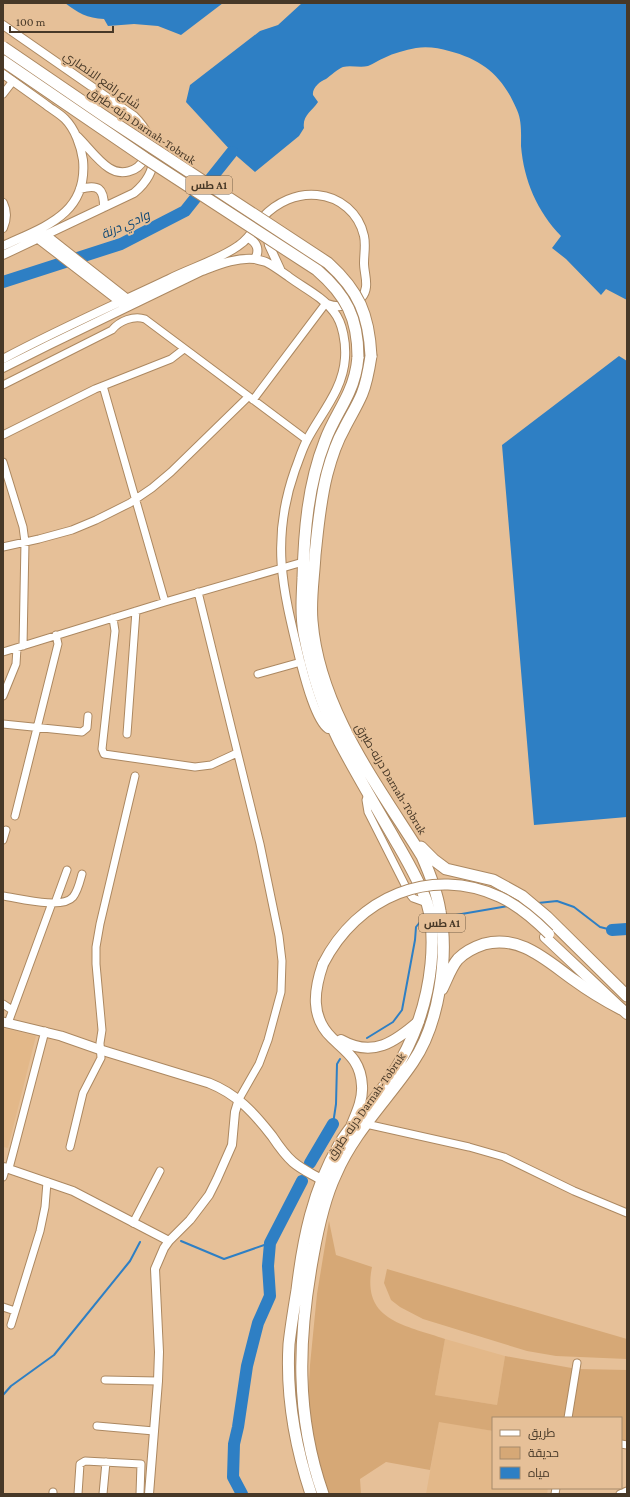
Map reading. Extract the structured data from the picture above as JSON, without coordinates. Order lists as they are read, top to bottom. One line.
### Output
{"streets":{"highway":["درنه-طبرق Darnah-Tobruk","طس A1"],"street":["شارع رافع الانصاري"]},"water":["وادي درنة"],"legend":["طريق","حديقة","مياه"],"scale_bar":"100 m"}
